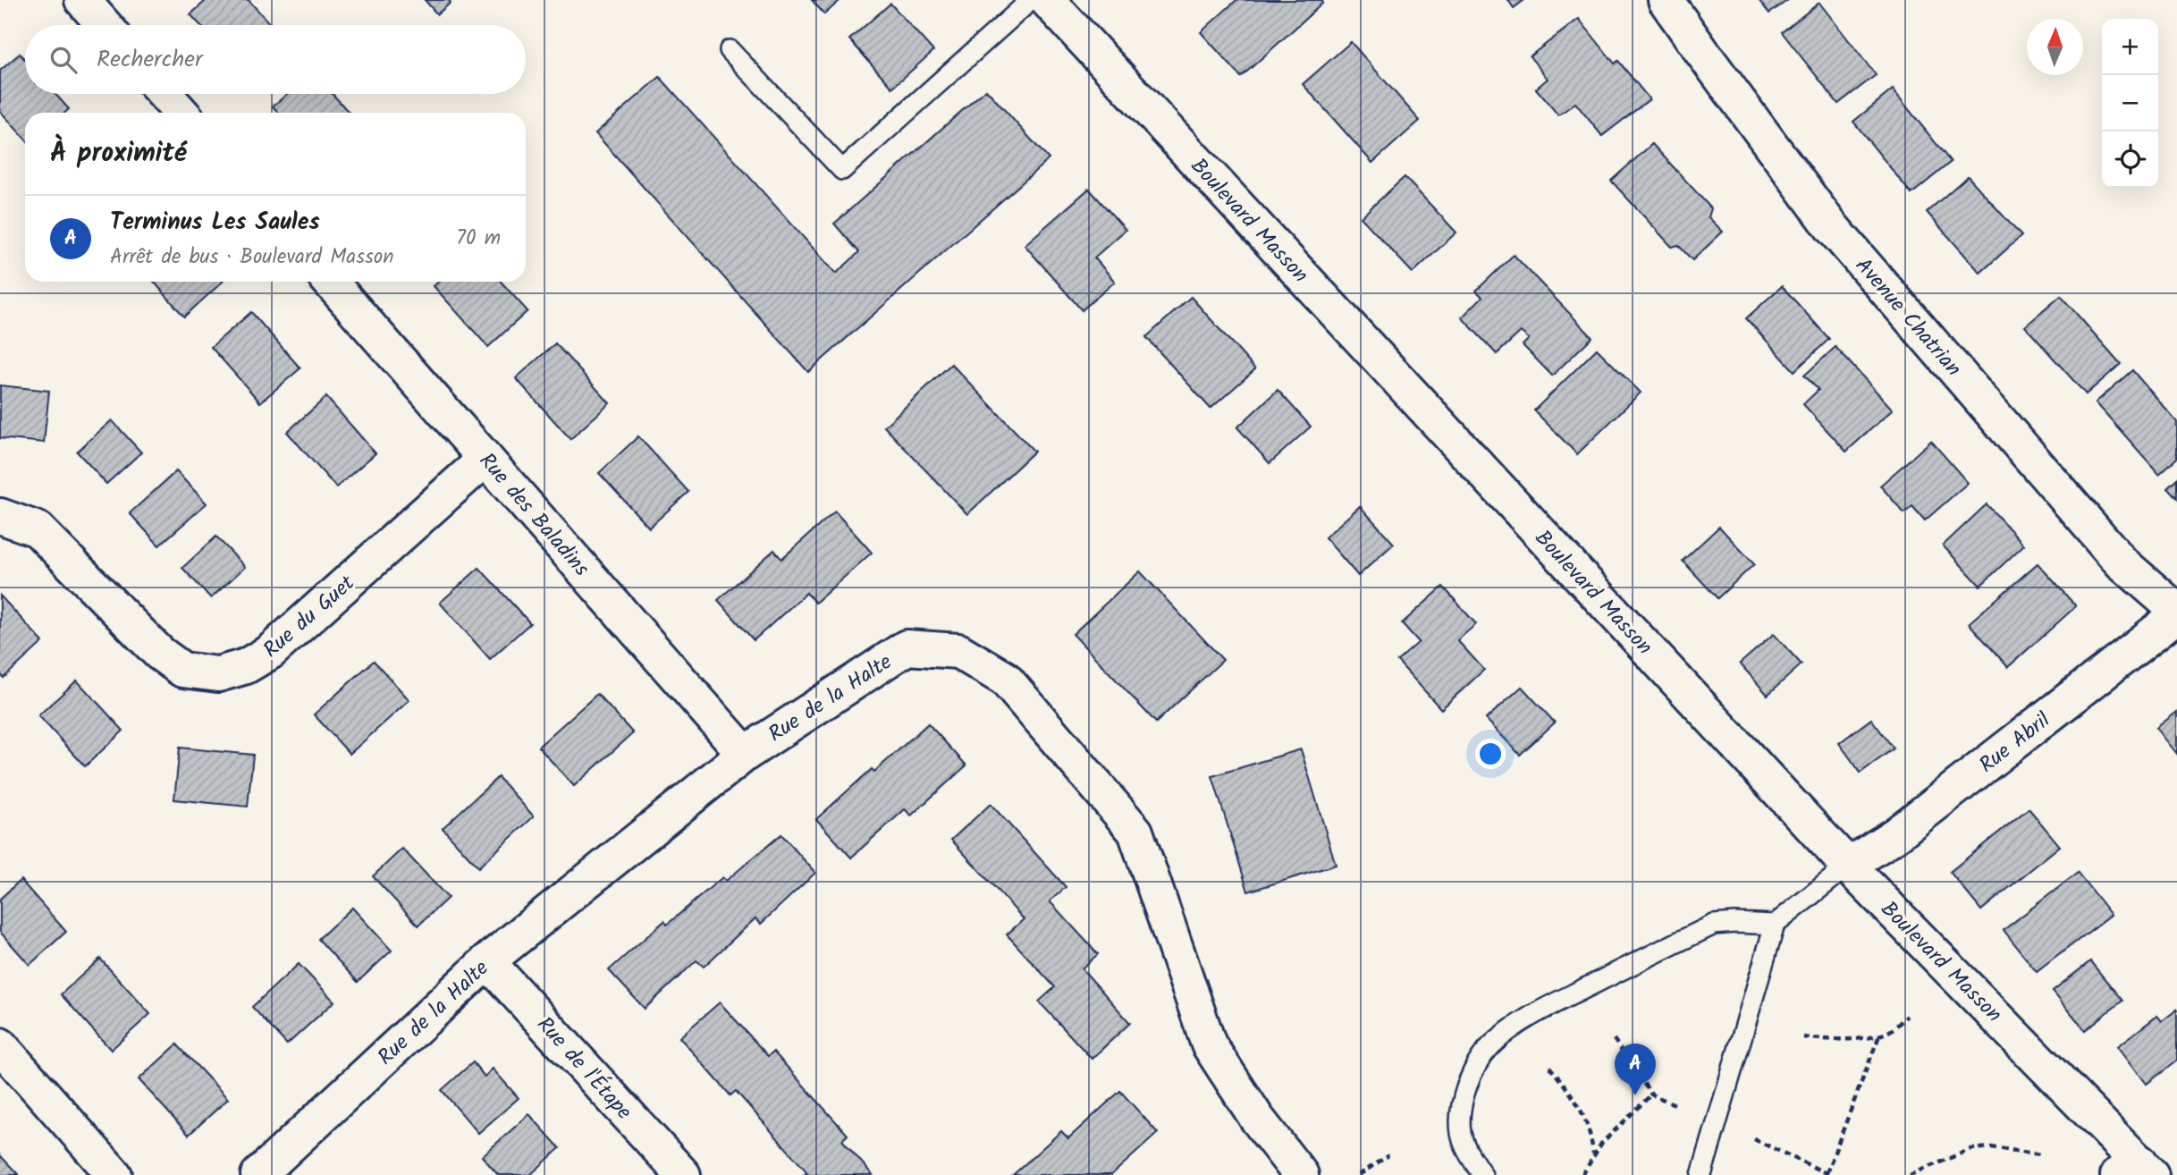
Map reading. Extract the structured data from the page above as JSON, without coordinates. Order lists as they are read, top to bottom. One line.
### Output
{"streets":{"street":["Boulevard Masson","Avenue Chatrian","Rue des Baladins","Rue du Guet","Rue de la Halte","Rue Abril","Rue de l'Étape"]},"crossings":[["Boulevard Masson","Rue Abril"],["Avenue Chatrian","Rue Abril"],["Rue des Baladins","Rue du Guet"],["Rue des Baladins","Rue de la Halte"],["Rue de la Halte","Rue de l'Étape"]],"north":"top","page":{"map_buttons":["+","−"],"search":"Rechercher","heading":"À proximité","list":[{"mark":"A","name":"Terminus Les Saules","note":"Arrêt de bus · Boulevard Masson","value":"70 m"}],"pins":"A"}}
